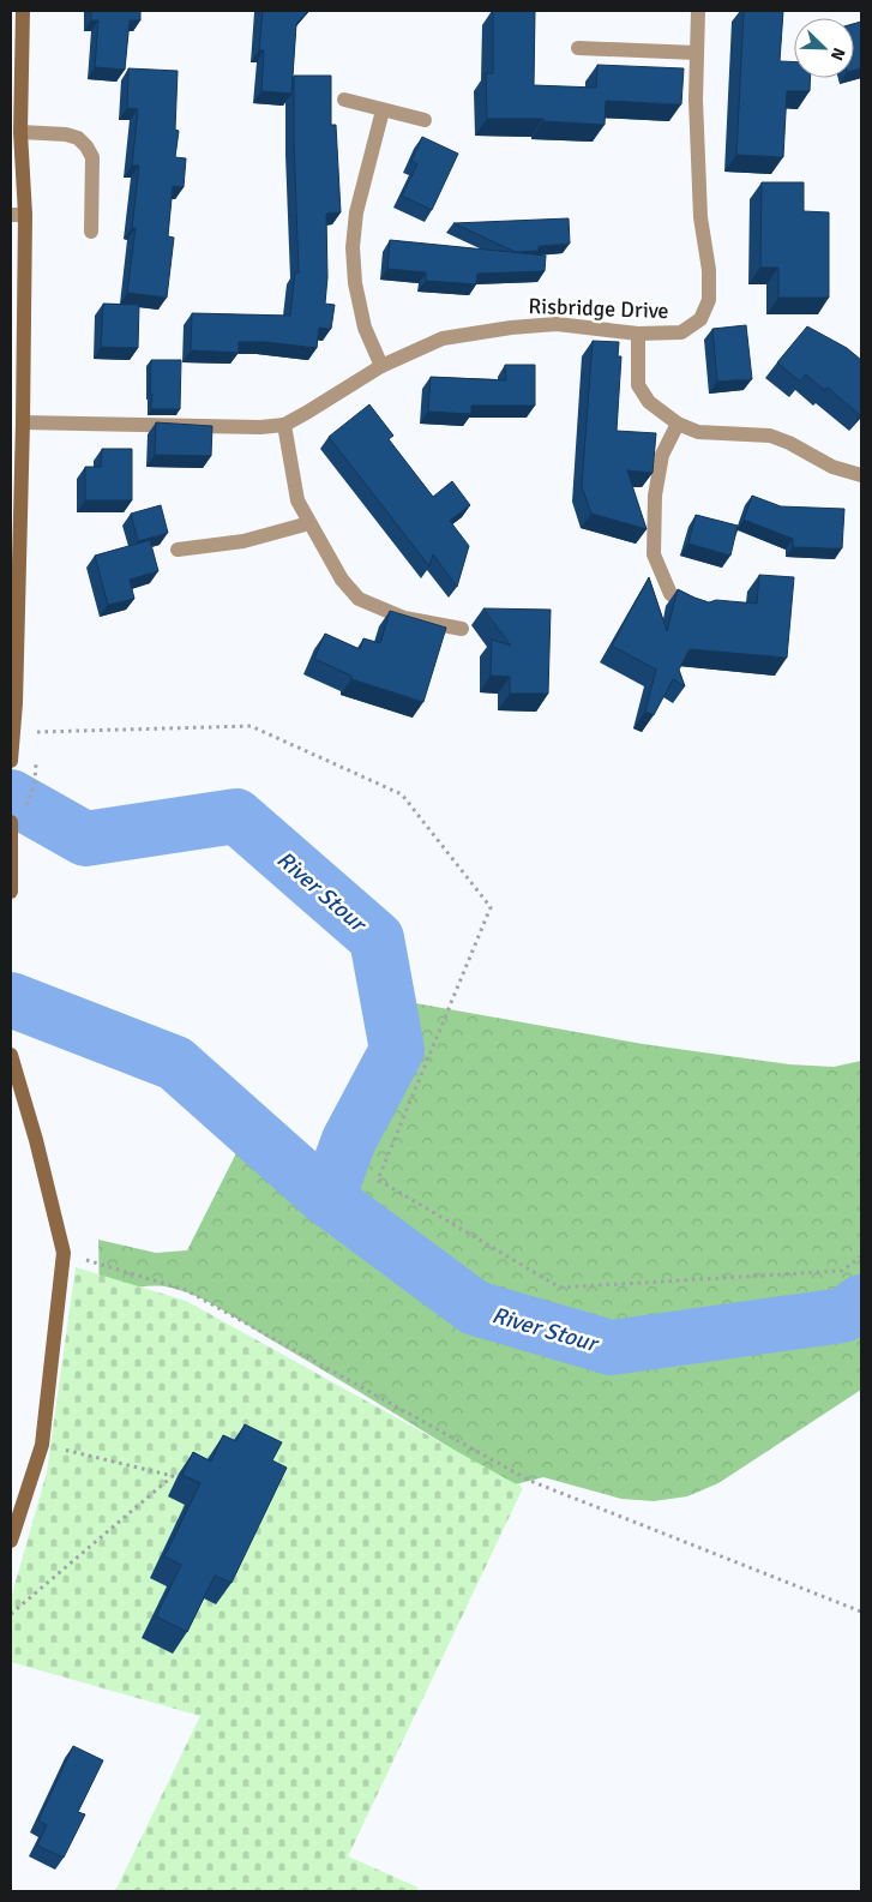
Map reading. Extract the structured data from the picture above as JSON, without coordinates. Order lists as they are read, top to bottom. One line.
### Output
{"streets":{"street":["Risbridge Drive"]},"water":["River Stour"],"north":"bottom right"}
